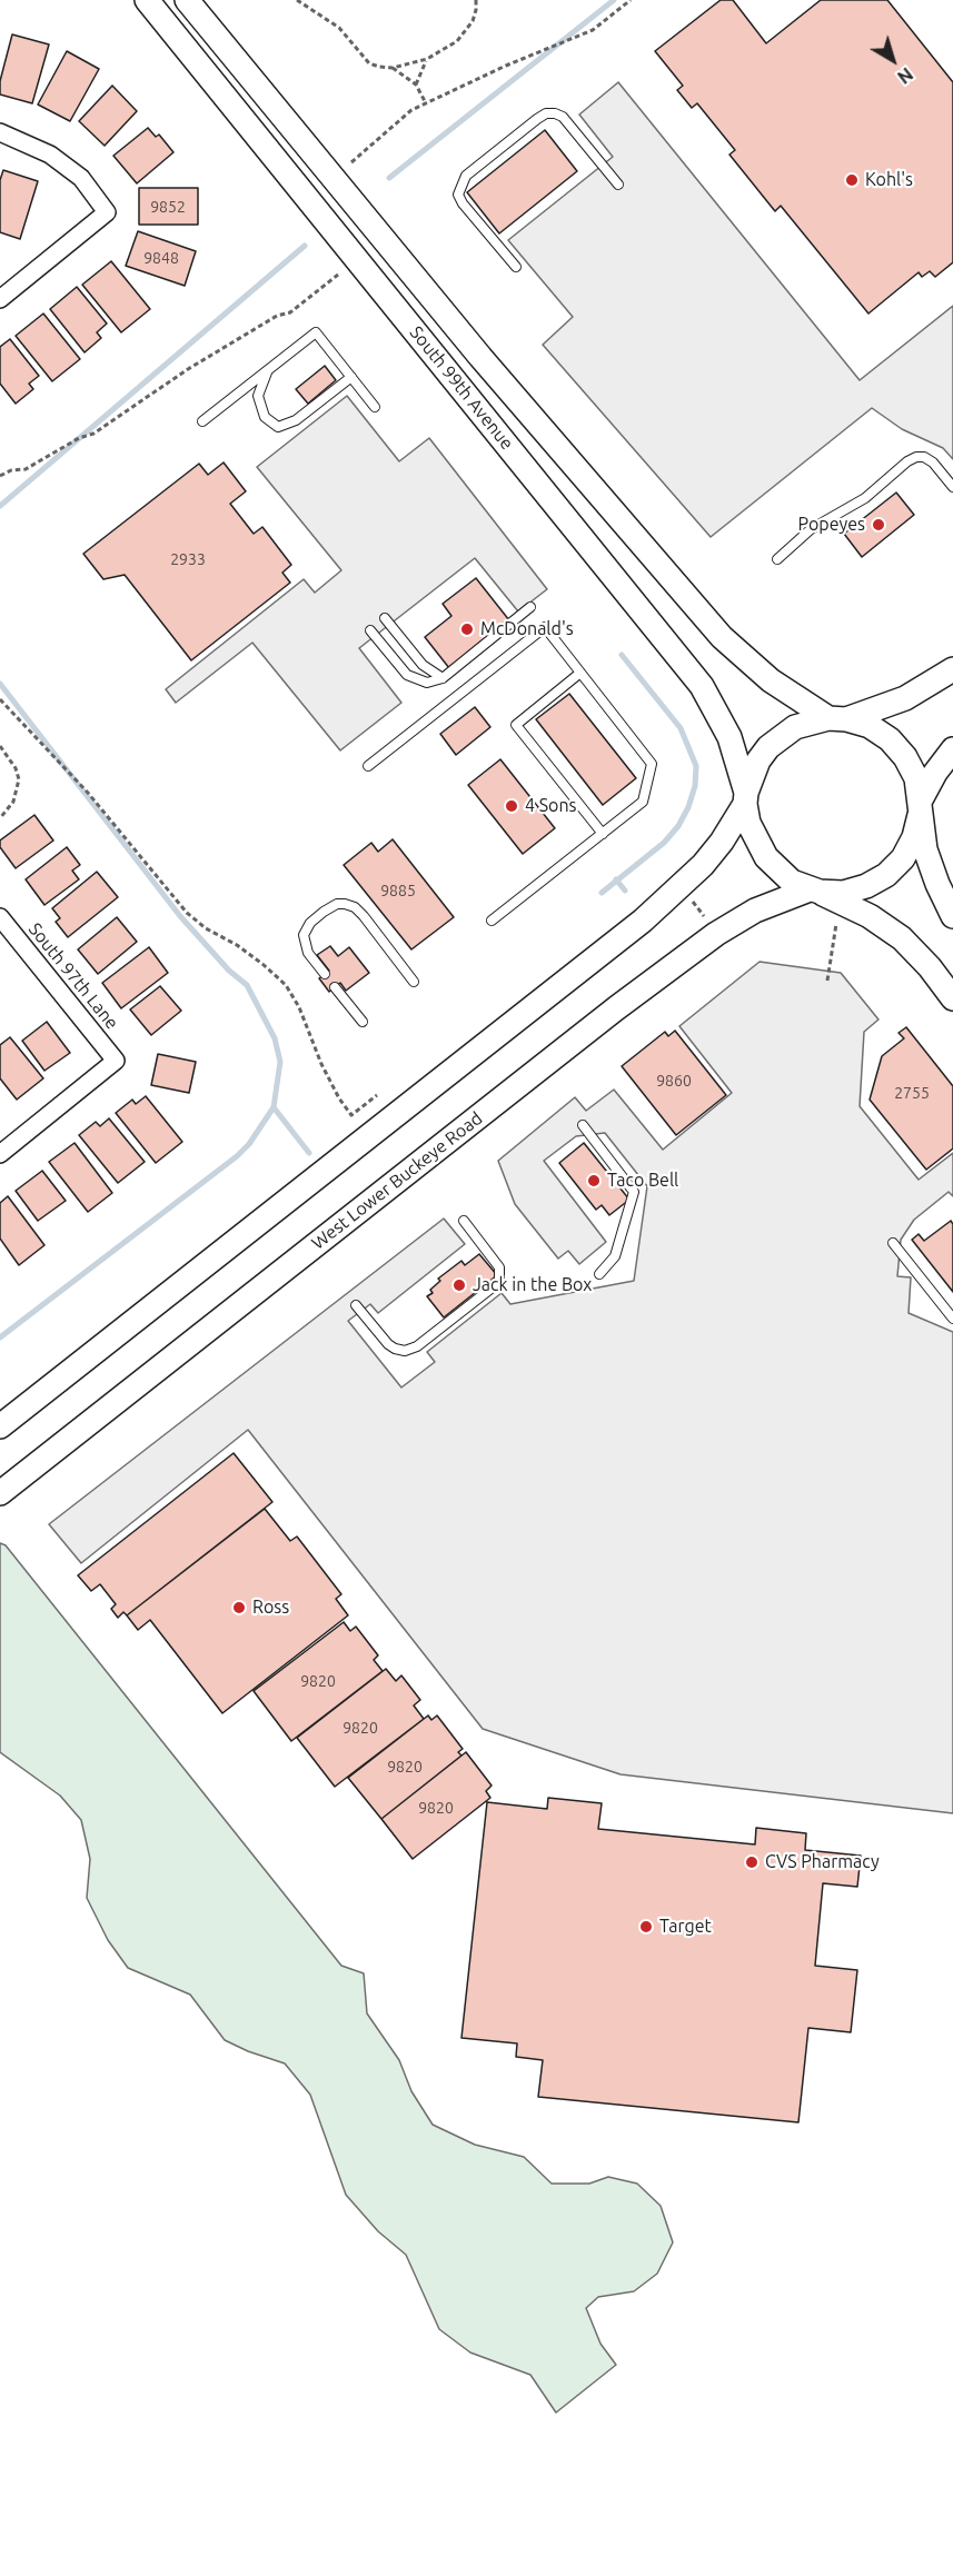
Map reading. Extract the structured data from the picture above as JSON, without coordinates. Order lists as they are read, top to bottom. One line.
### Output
{"streets":{"main road":["South 99th Avenue","West Lower Buckeye Road"],"street":["South 97th Lane"]},"crossings":[["South 99th Avenue","West Lower Buckeye Road"]],"places":["Kohl's","Popeyes","McDonald's","4 Sons","Taco Bell","Jack in the Box","Ross","CVS Pharmacy","Target"],"house_numbers":["9852","9848","2933","9885","9860","2755","9820","9820","9820","9820"],"north":"bottom right"}
